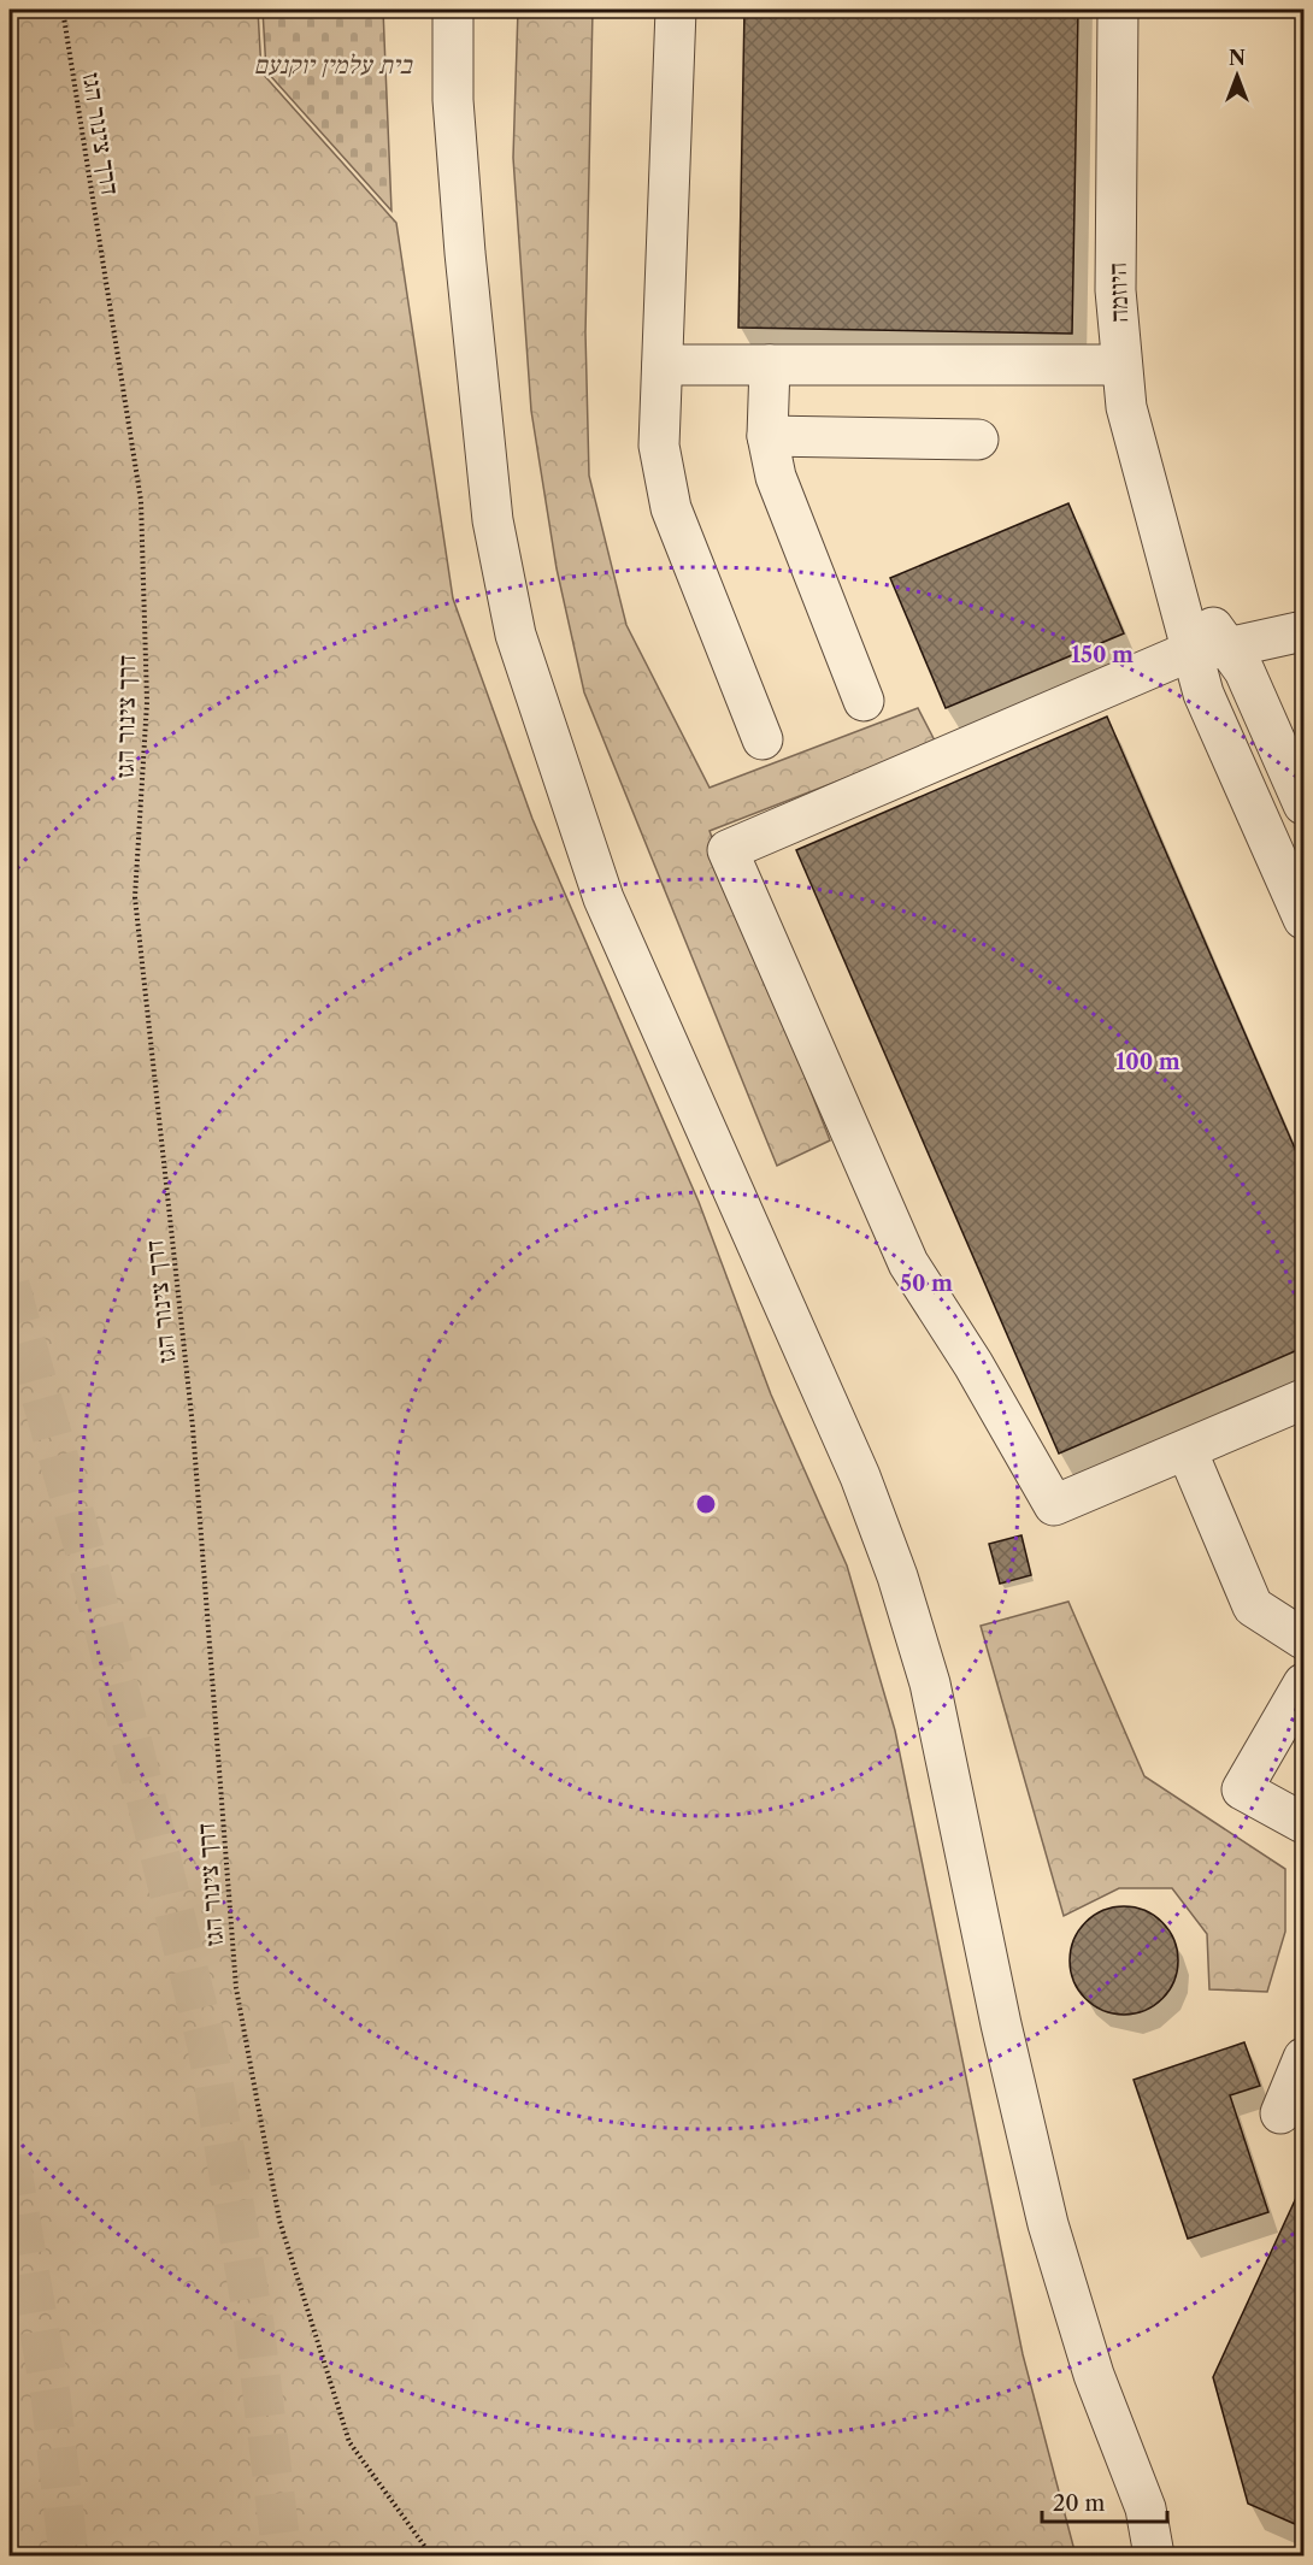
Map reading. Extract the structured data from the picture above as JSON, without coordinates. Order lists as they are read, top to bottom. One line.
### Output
{"streets":{"street":["היוזמה"],"path":["דרך צינור הגז"]},"parks":["בית עלמין יוקנעם"],"scale_bar":"20 m","north":"top","rings":["150 m","100 m","50 m"]}
